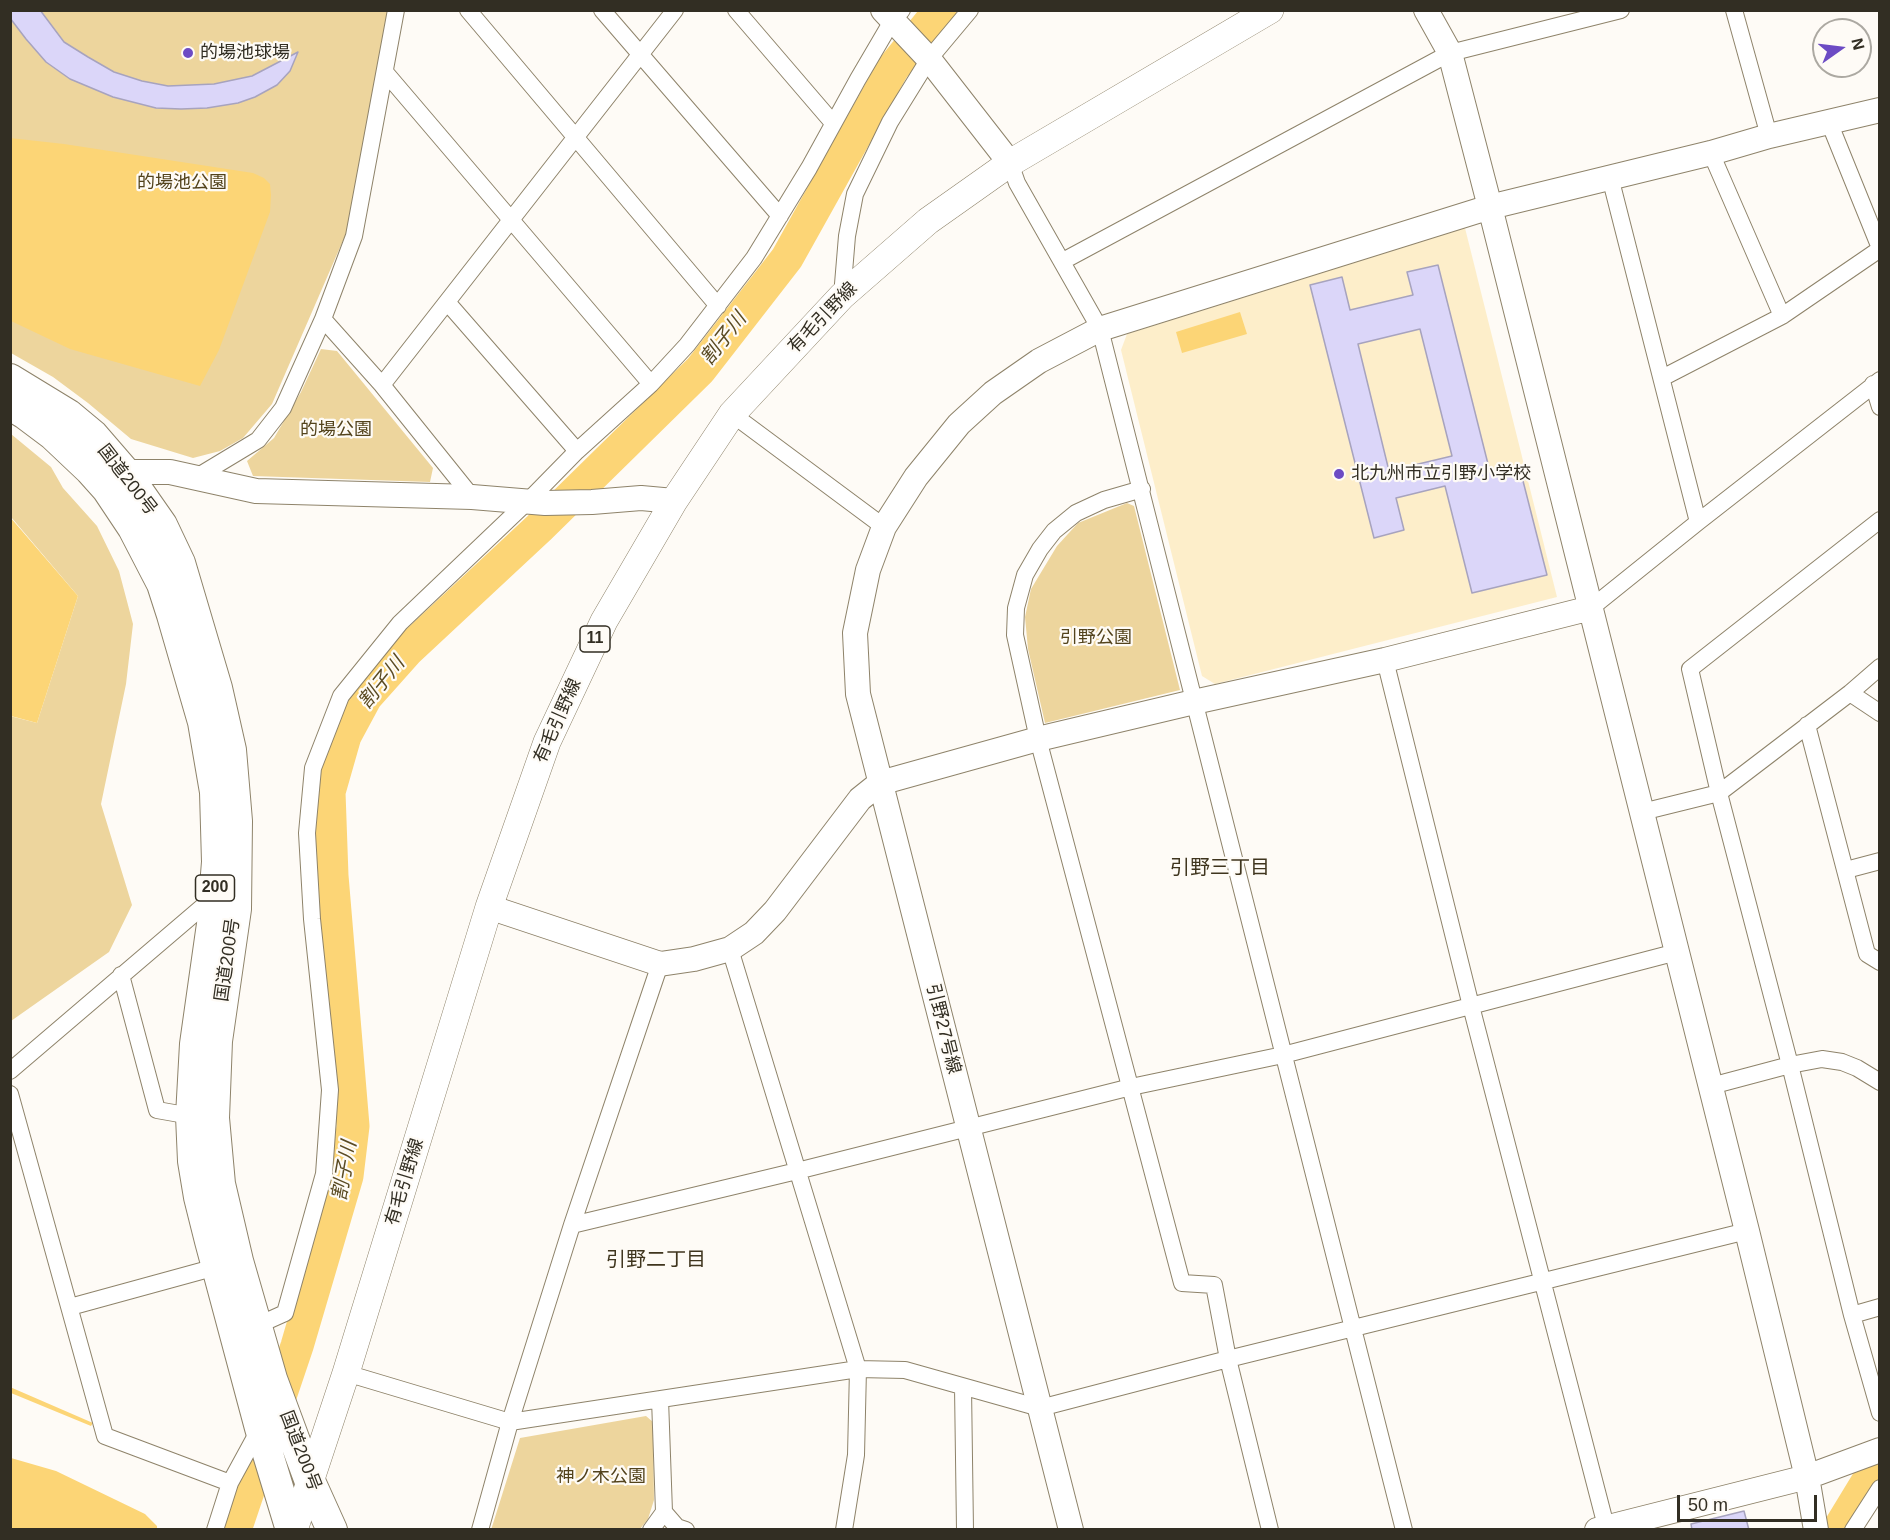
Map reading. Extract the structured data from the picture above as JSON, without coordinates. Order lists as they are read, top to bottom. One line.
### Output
{"streets":{"highway":["国道200号","200"],"main road":["有毛引野線","11"],"street":["引野27号線"]},"crossings":[["有毛引野線","国道200号"]],"districts":["引野三丁目","引野二丁目"],"water":["割子川"],"parks":["的場池公園","的場公園","引野公園","神ノ木公園"],"places":["的場池球場","北九州市立引野小学校"],"scale_bar":"50 m","north":"right"}
